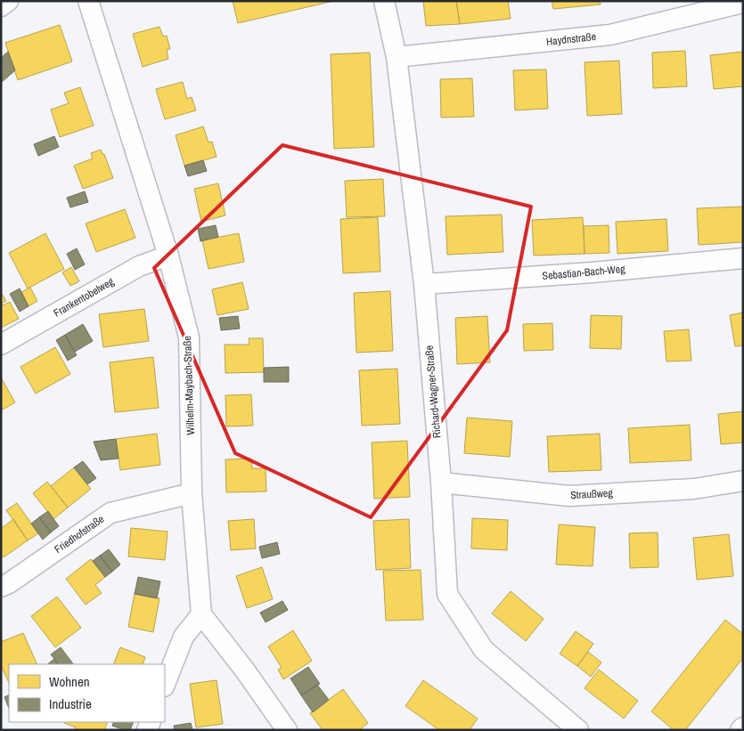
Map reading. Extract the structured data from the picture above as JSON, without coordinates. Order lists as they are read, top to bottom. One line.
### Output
{"streets":{"street":["Haydnstraße","Sebastian-Bach-Weg","Frankentobelweg","Wilhelm-Maybach-Straße","Richard-Wagner-Straße","Straußweg","Friedhofstraße"]},"crossings":[["Haydnstraße","Richard-Wagner-Straße"],["Sebastian-Bach-Weg","Richard-Wagner-Straße"],["Frankentobelweg","Wilhelm-Maybach-Straße"],["Wilhelm-Maybach-Straße","Friedhofstraße"],["Richard-Wagner-Straße","Straußweg"]],"legend":["Wohnen","Industrie"]}
